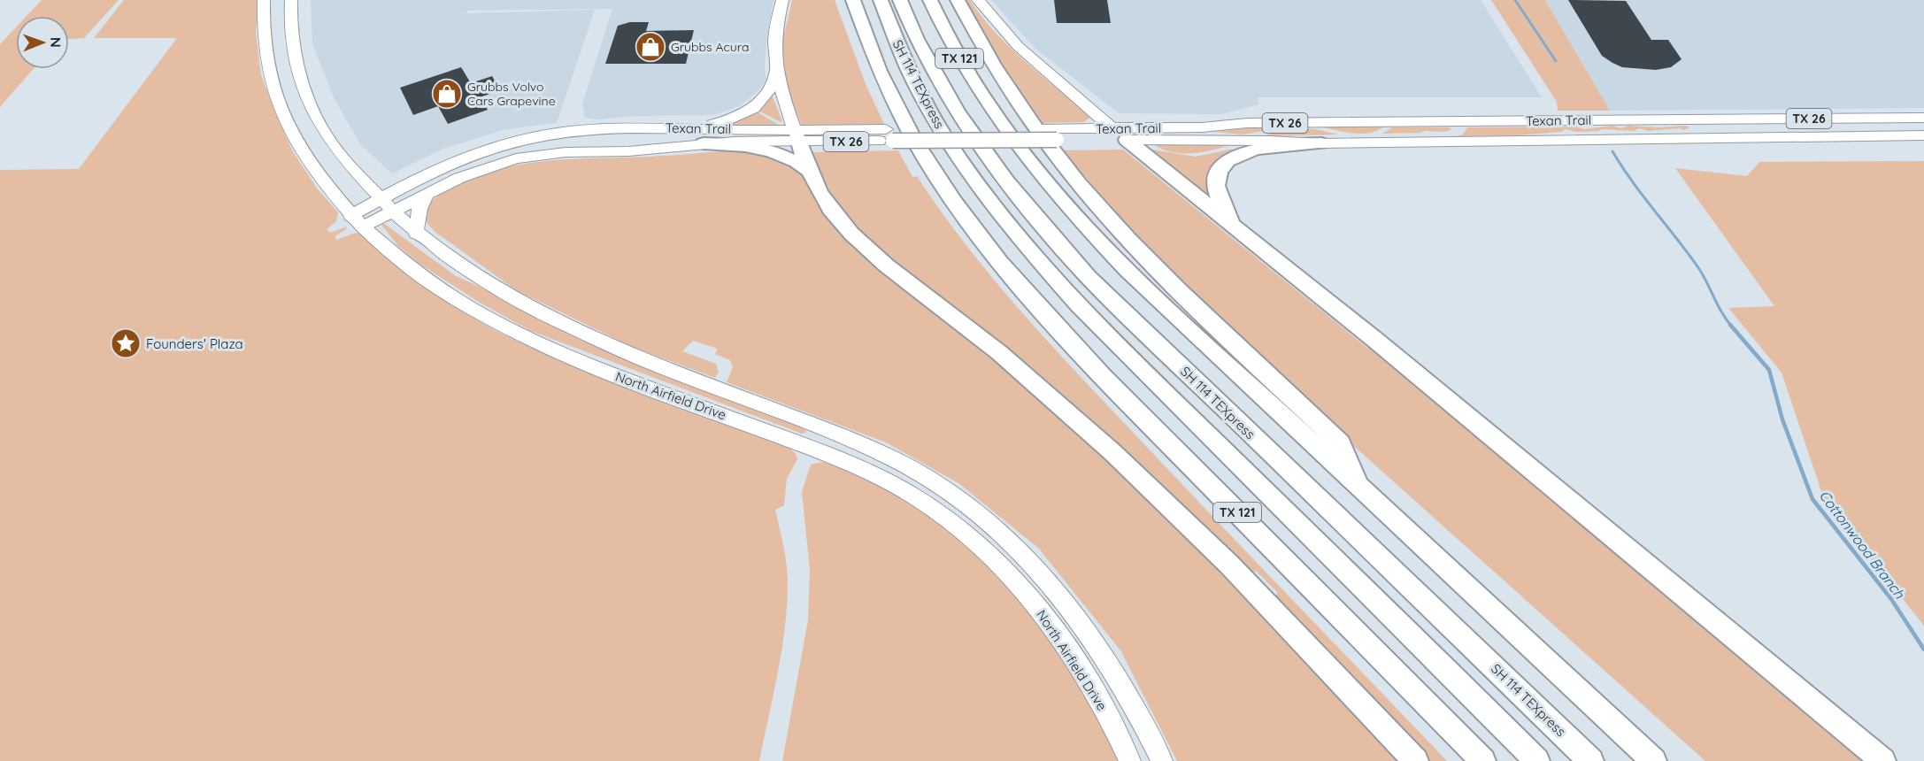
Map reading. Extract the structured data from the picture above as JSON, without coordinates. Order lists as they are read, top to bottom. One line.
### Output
{"streets":{"highway":["TX 121","SH 114 TEXpress"],"main road":["TX 26","Texan Trail","North Airfield Drive"]},"crossings":[["Texan Trail","North Airfield Drive"]],"water":["Cottonwood Branch"],"places":{"shop":["Grubbs Acura","Grubbs Volvo Cars Grapevine"],"place":["Founders' Plaza"]},"north":"right"}
